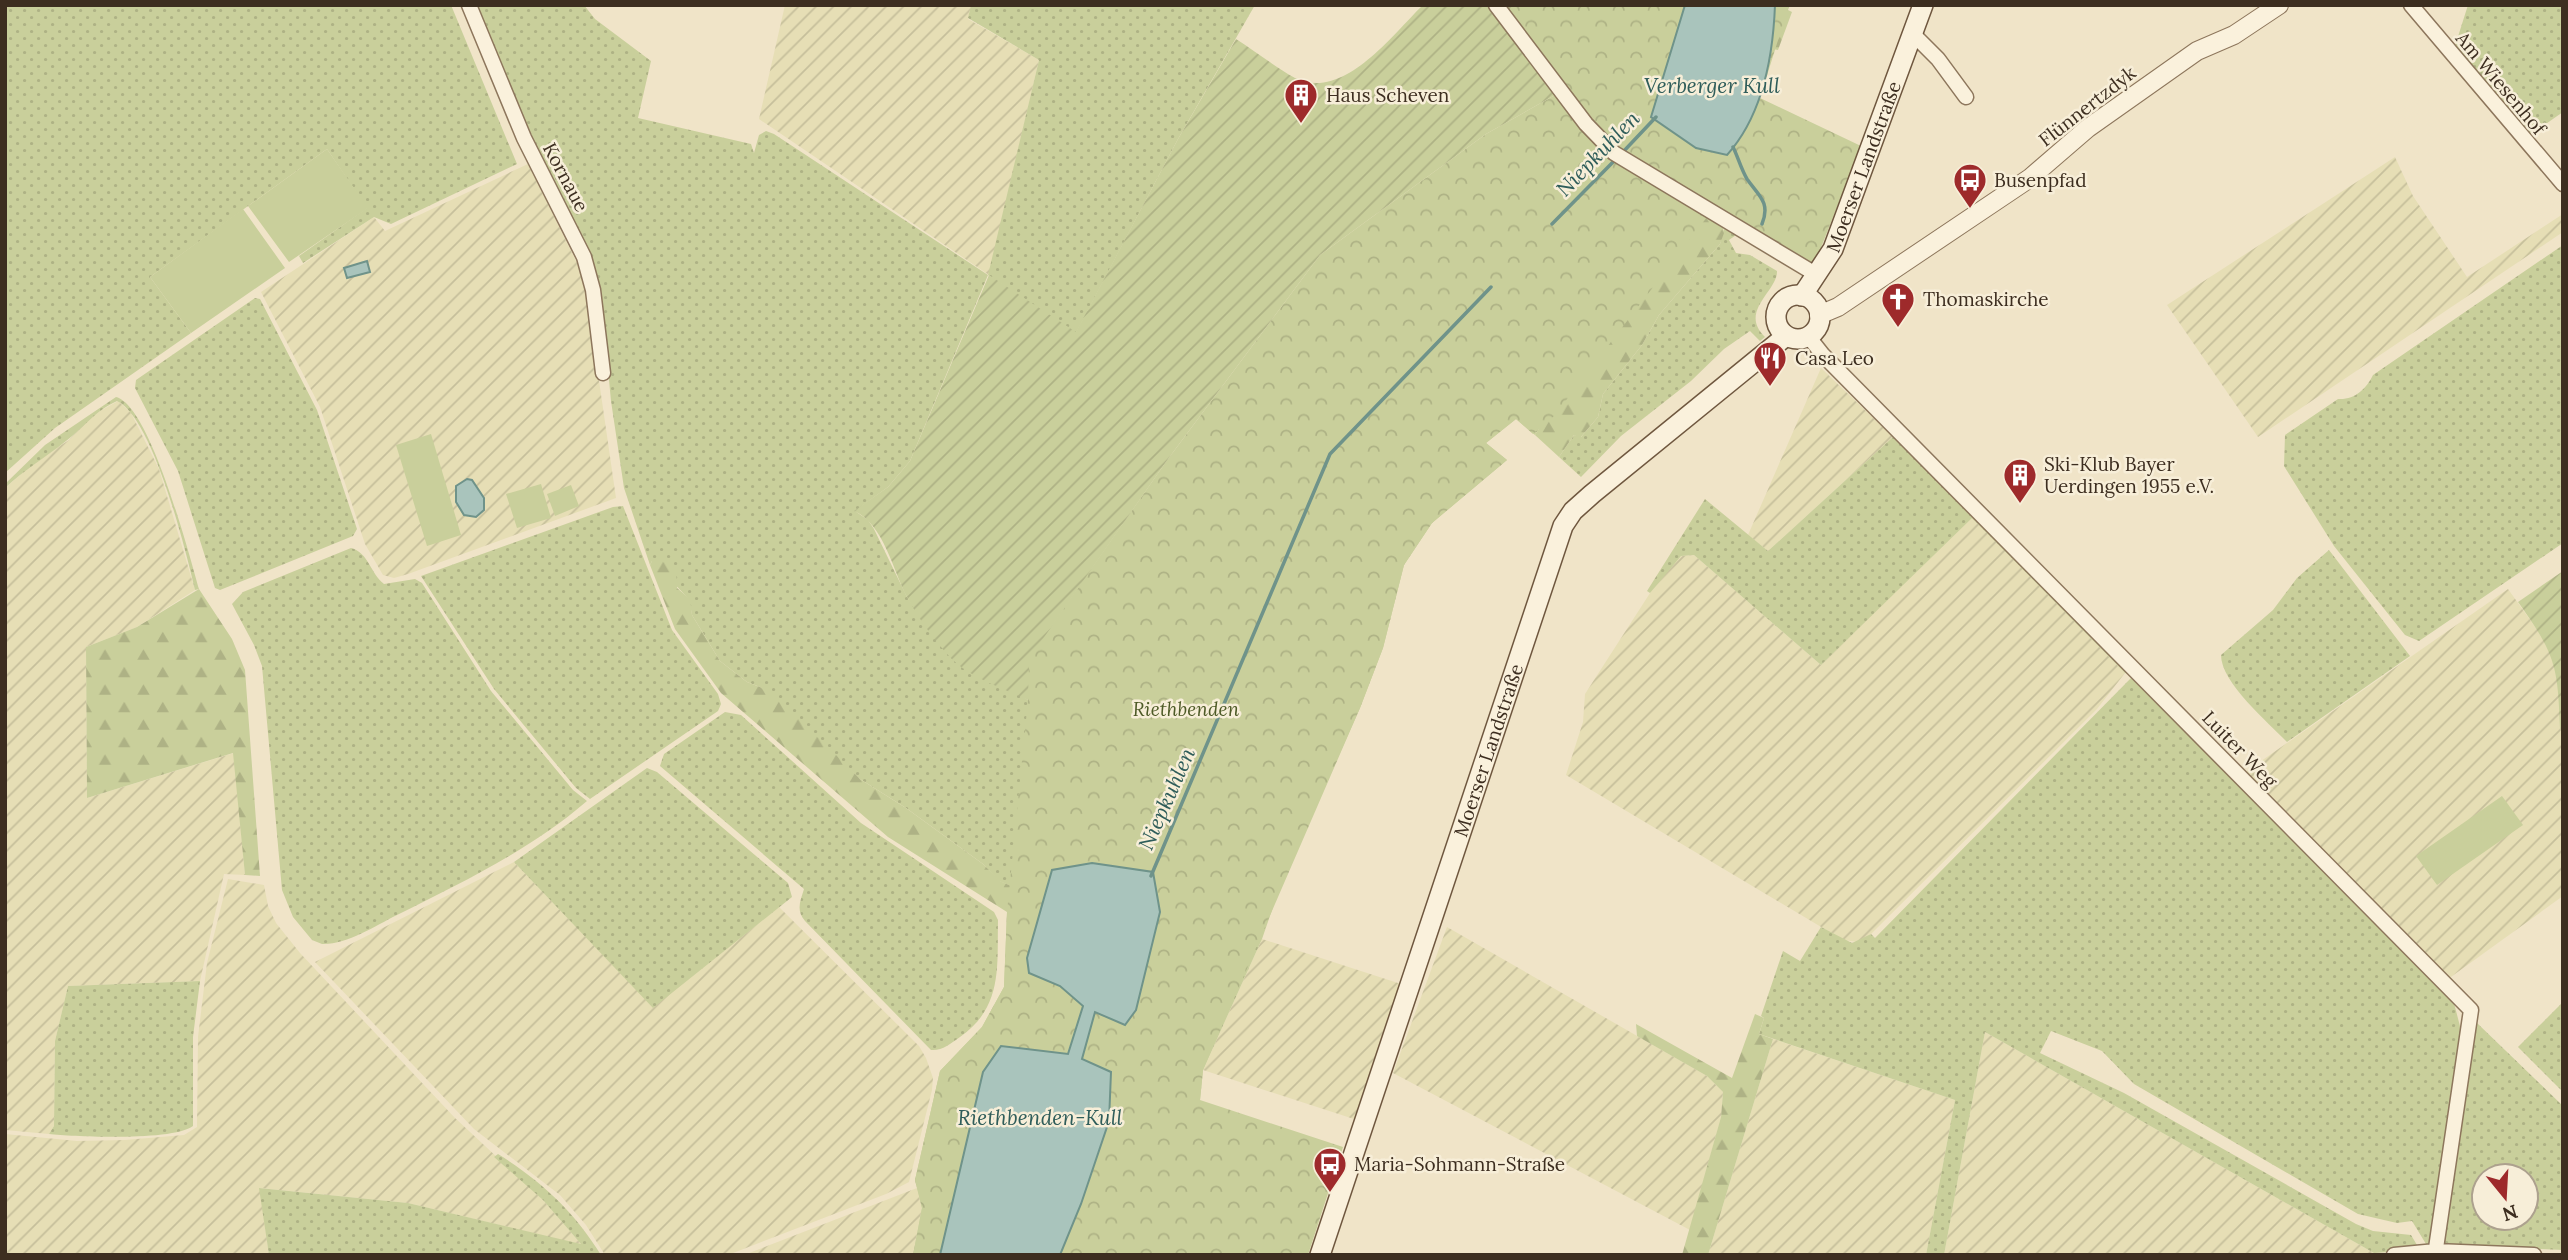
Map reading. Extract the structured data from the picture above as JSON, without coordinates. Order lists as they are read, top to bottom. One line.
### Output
{"streets":{"main road":["Moerser Landstraße"],"street":["Am Wiesenhof","Flünnertzdyk","Kornaue","Luiter Weg"]},"crossings":[["Flünnertzdyk","Moerser Landstraße"],["Flünnertzdyk","Luiter Weg"],["Moerser Landstraße","Luiter Weg"]],"water":["Verberger Kull","Niepkuhlen","Riethbenden-Kull"],"parks":["Riethbenden"],"places":{"building":["Haus Scheven","Ski-Klub Bayer Uerdingen 1955 e.V."],"bus stop":["Busenpfad","Maria-Sohmann-Straße"],"church":["Thomaskirche"],"restaurant":["Casa Leo"]},"north":"bottom"}
